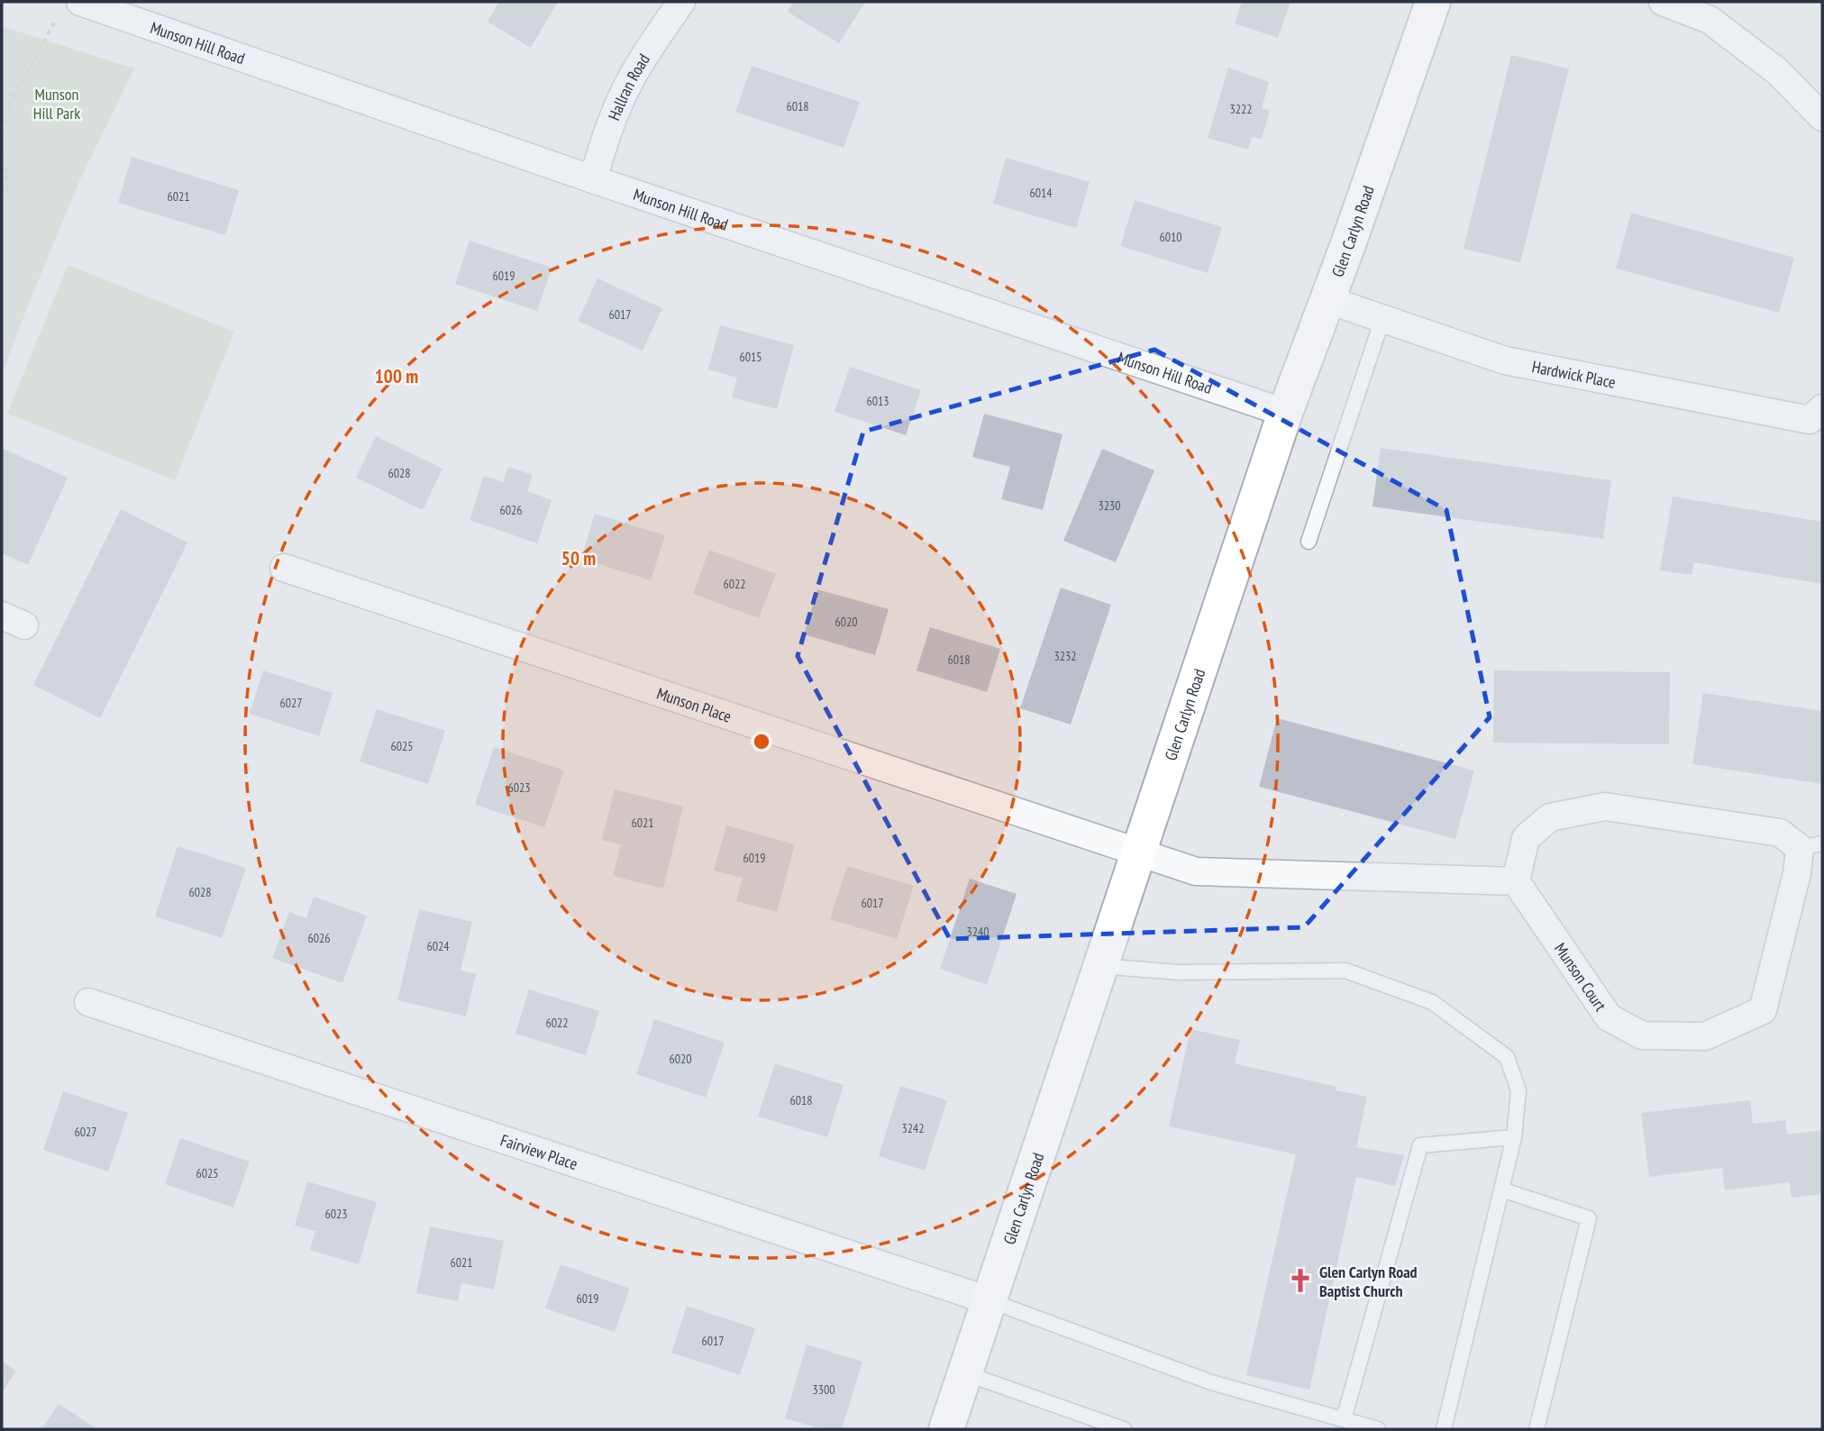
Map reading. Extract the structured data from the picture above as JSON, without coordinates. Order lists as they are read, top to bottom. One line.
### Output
{"streets":{"street":["Munson Hill Road","Hallran Road","Glen Carlyn Road","Hardwick Place","Munson Place","Munson Court","Fairview Place"]},"crossings":[["Munson Hill Road","Hallran Road"],["Munson Hill Road","Glen Carlyn Road"],["Glen Carlyn Road","Hardwick Place"],["Glen Carlyn Road","Munson Place"],["Glen Carlyn Road","Fairview Place"]],"parks":["Munson Hill Park"],"places":{"church":["Glen Carlyn Road Baptist Church"]},"house_numbers":["6018","3222","6014","6021","6010","6019","6017","6015","6013","6028","3230","6026","6022","6020","3232","6018","6027","6025","6023","6021","6019","6028","6017","3240","6026","6024","6022","6020","6018","3242","6027","6025","6023","6021","6019","6017","3300"],"rings":["100 m","50 m"]}
